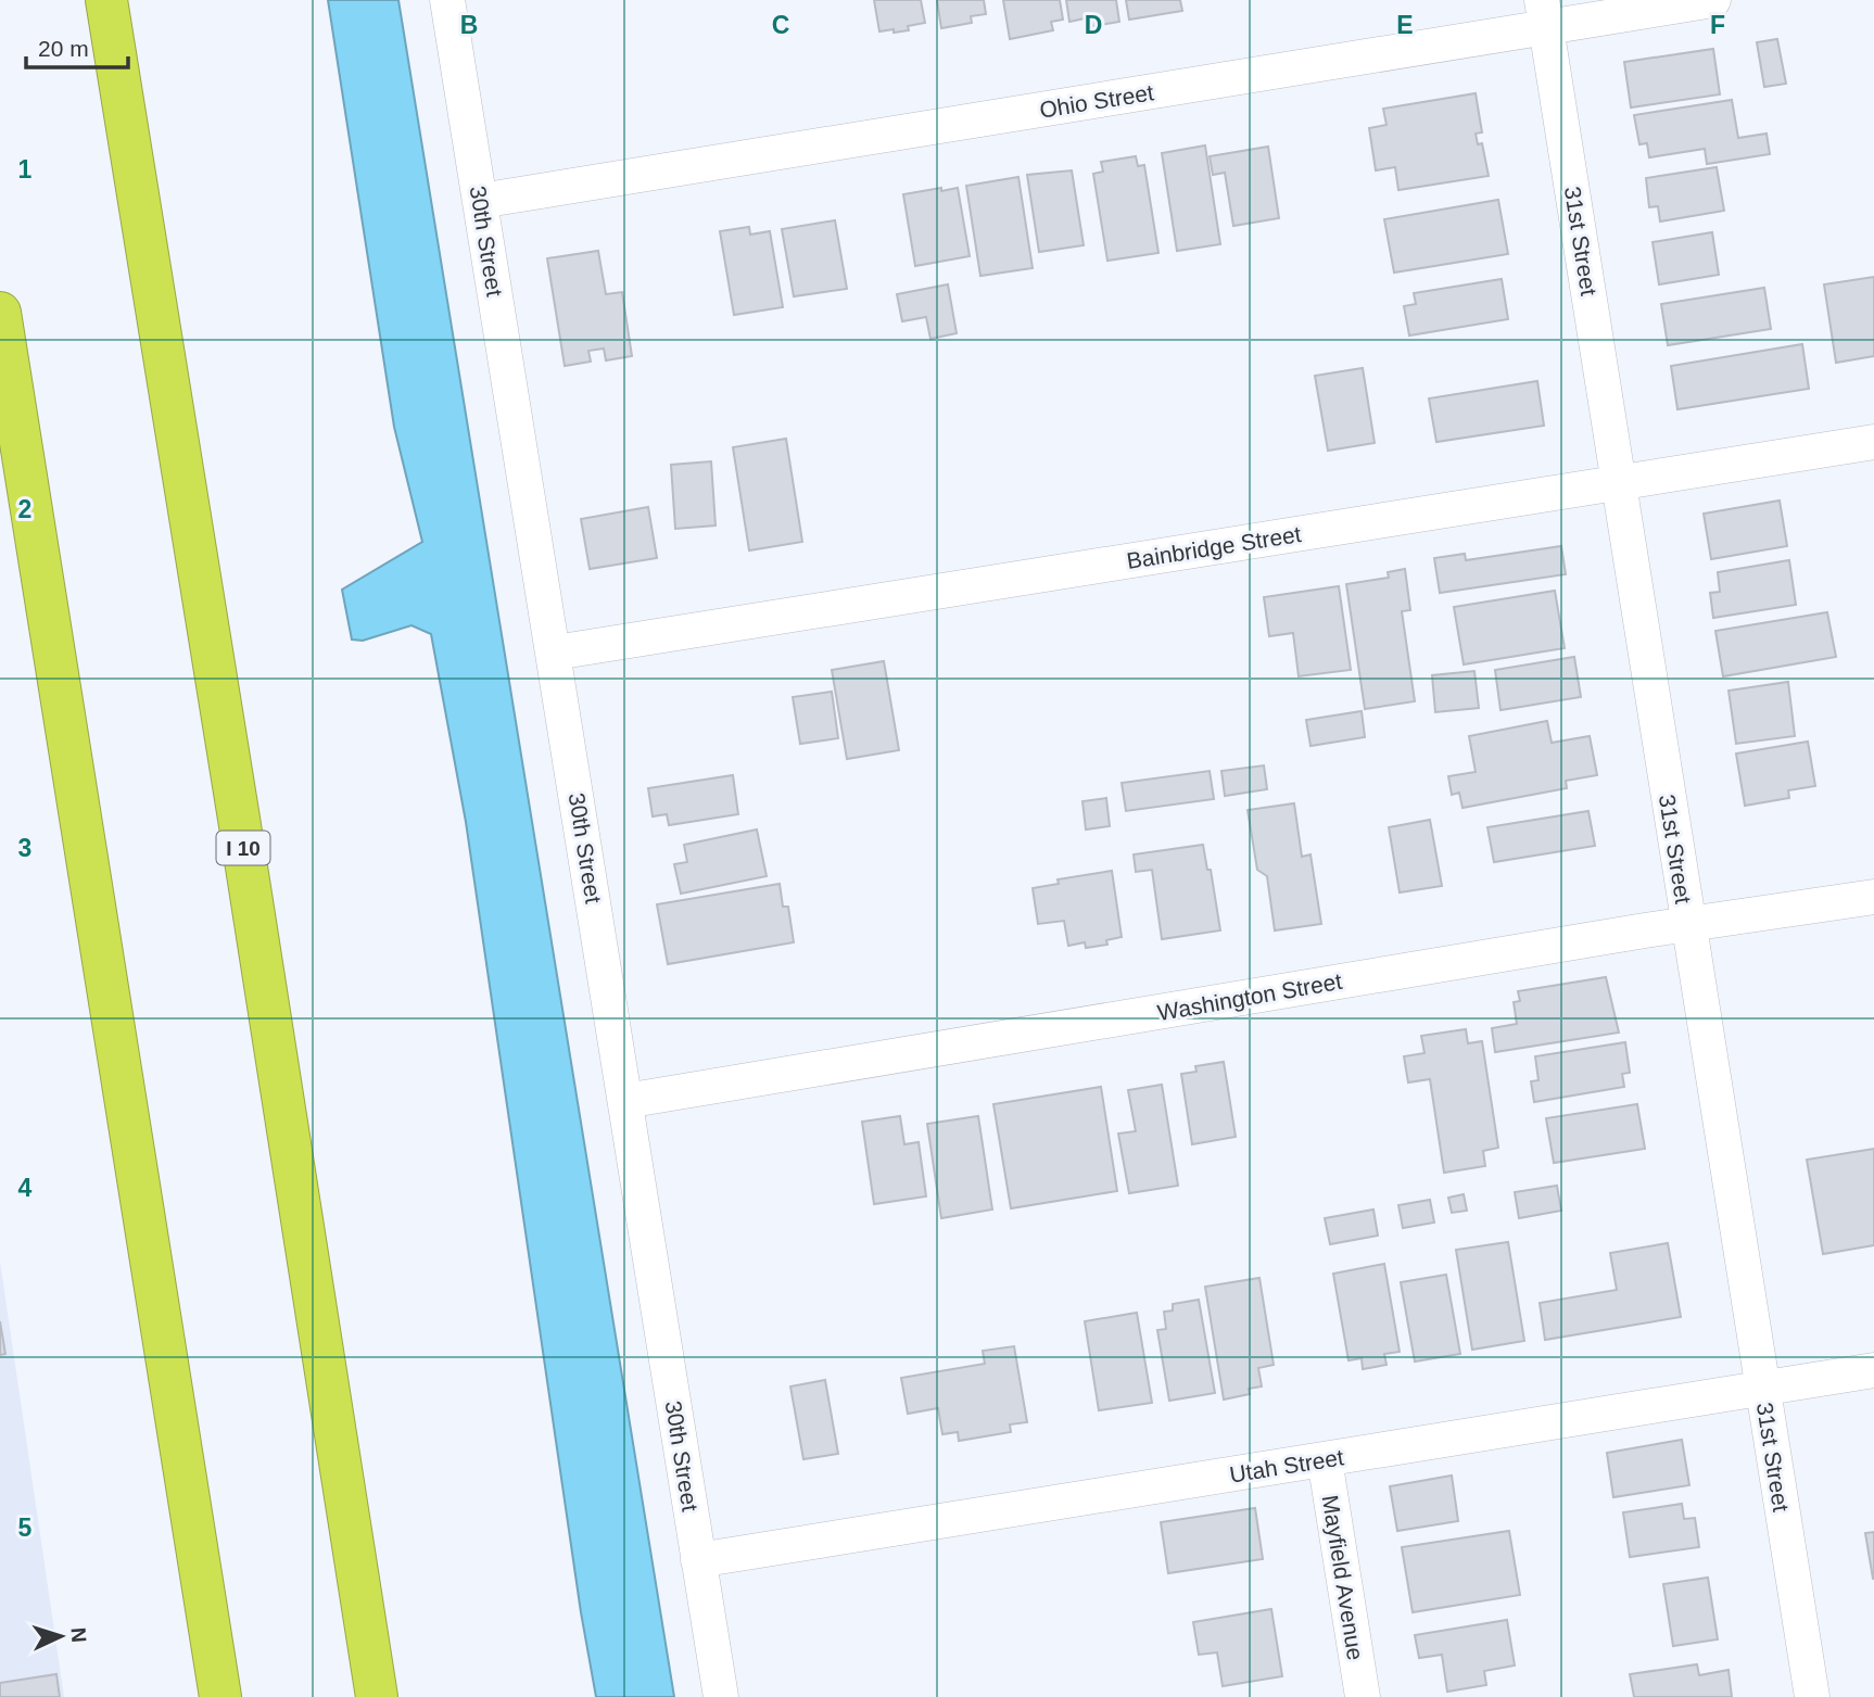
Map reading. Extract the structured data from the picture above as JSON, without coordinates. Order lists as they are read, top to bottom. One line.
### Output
{"streets":{"highway":["I 10"],"street":["Ohio Street","30th Street","31st Street","Bainbridge Street","Washington Street","Utah Street","Mayfield Avenue"]},"crossings":[["Ohio Street","30th Street"],["Ohio Street","31st Street"],["30th Street","Bainbridge Street"],["30th Street","Washington Street"],["30th Street","Utah Street"],["31st Street","Bainbridge Street"],["31st Street","Washington Street"],["31st Street","Utah Street"],["Utah Street","Mayfield Avenue"]],"scale_bar":"20 m","north":"right","grid":{"columns":["B","C","D","E","F"],"rows":["1","2","3","4","5"]}}
